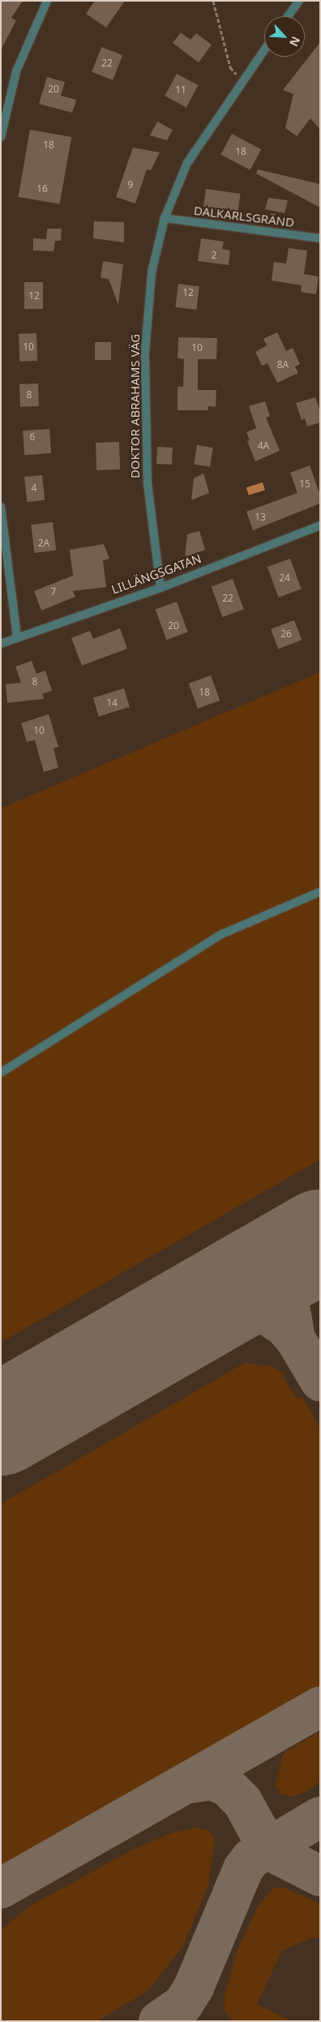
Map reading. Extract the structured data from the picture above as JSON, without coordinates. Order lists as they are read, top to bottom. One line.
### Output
{"streets":{"street":["DALKARLSGRÄND","DOKTOR ABRAHAMS VÄG","LILLÄNGSGATAN"]},"crossings":[["DALKARLSGRÄND","DOKTOR ABRAHAMS VÄG"],["DOKTOR ABRAHAMS VÄG","LILLÄNGSGATAN"]],"house_numbers":["22","20","11","18","18","9","16","2","12","12","10","10","8A","8","6","4A","15","4","13","2A","24","7","22","20","26","8","18","14","10"],"north":"bottom right"}
